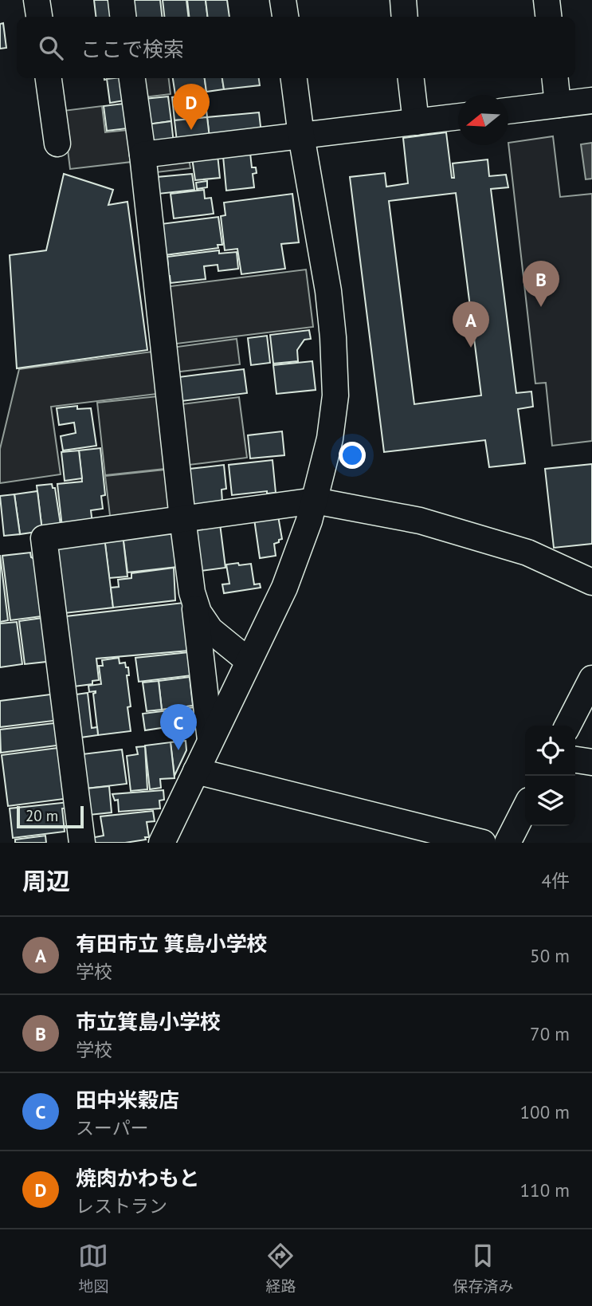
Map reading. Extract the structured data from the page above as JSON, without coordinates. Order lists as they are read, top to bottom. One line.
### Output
{"scale_bar":"20 m","north":"left","page":{"search":"ここで検索","pins":["D","B","A","C"],"scale":"20 m","heading":["周辺","4件"],"list":[{"mark":"A","name":"有田市立 箕島小学校","note":"学校","value":"50 m"},{"mark":"B","name":"市立箕島小学校","note":"学校","value":"70 m"},{"mark":"C","name":"田中米穀店","note":"スーパー","value":"100 m"},{"mark":"D","name":"焼肉かわもと","note":"レストラン","value":"110 m"}],"nav":["地図","経路","保存済み"]}}
